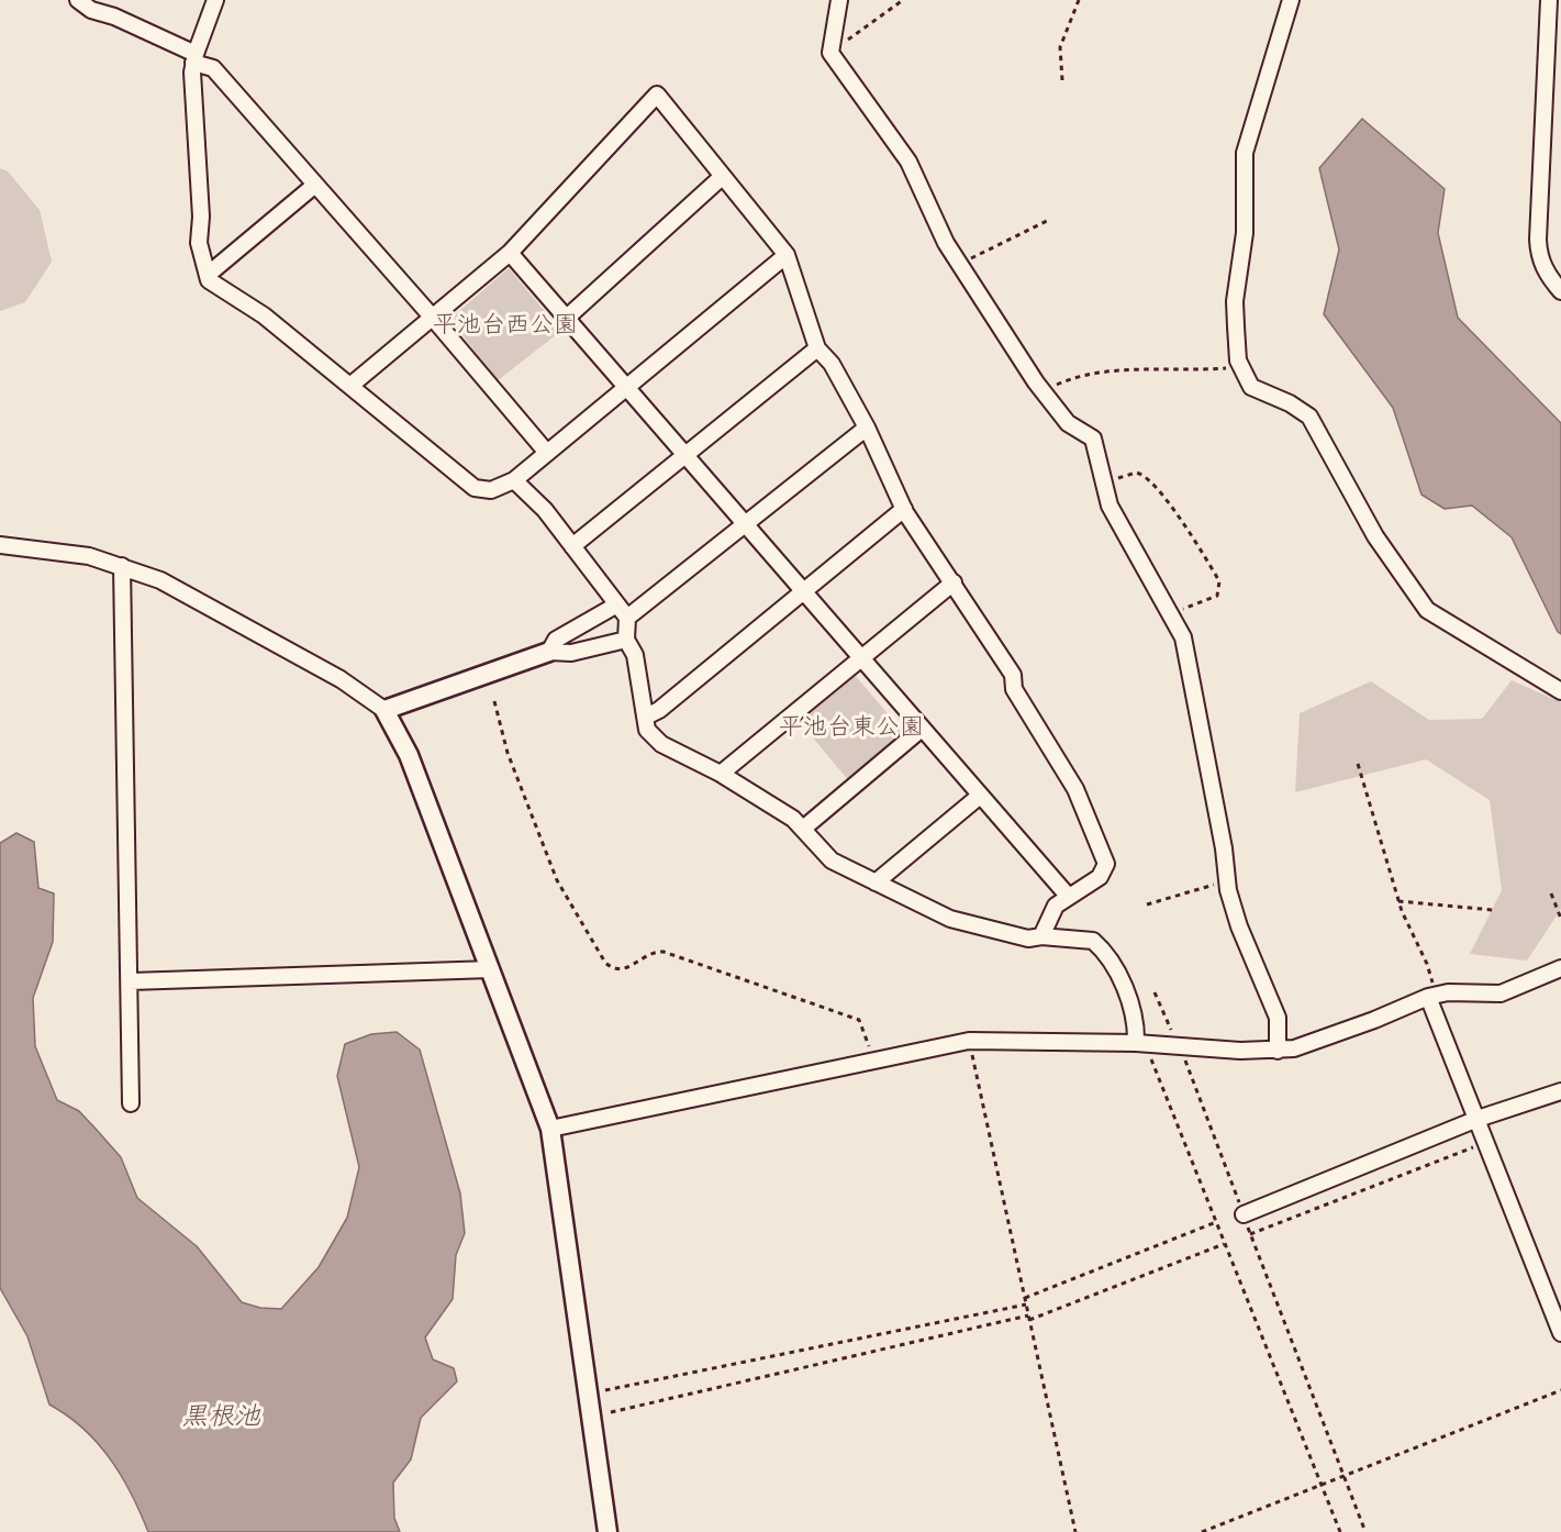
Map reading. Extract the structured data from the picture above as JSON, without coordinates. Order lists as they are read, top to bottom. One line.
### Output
{"water":["黒根池"],"parks":["平池台西公園","平池台東公園"]}
